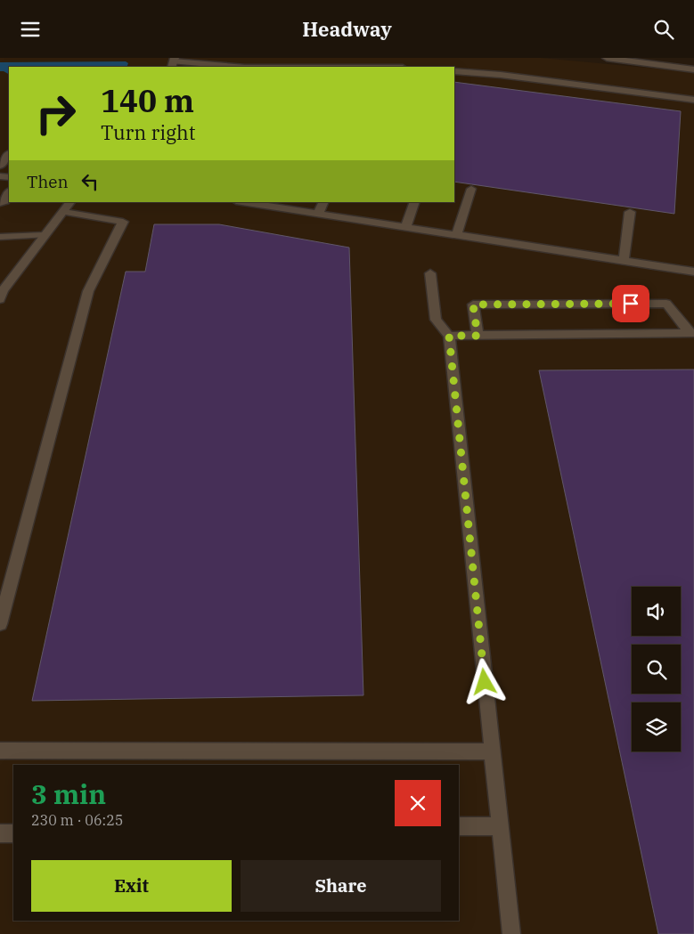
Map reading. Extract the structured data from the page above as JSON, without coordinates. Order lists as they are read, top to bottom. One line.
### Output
{"page":{"header":"Headway","turn":["140 m","Turn right"],"then":"Then","heading":["3 min","230 m · 06:25"],"buttons":["Exit","Share"]}}
